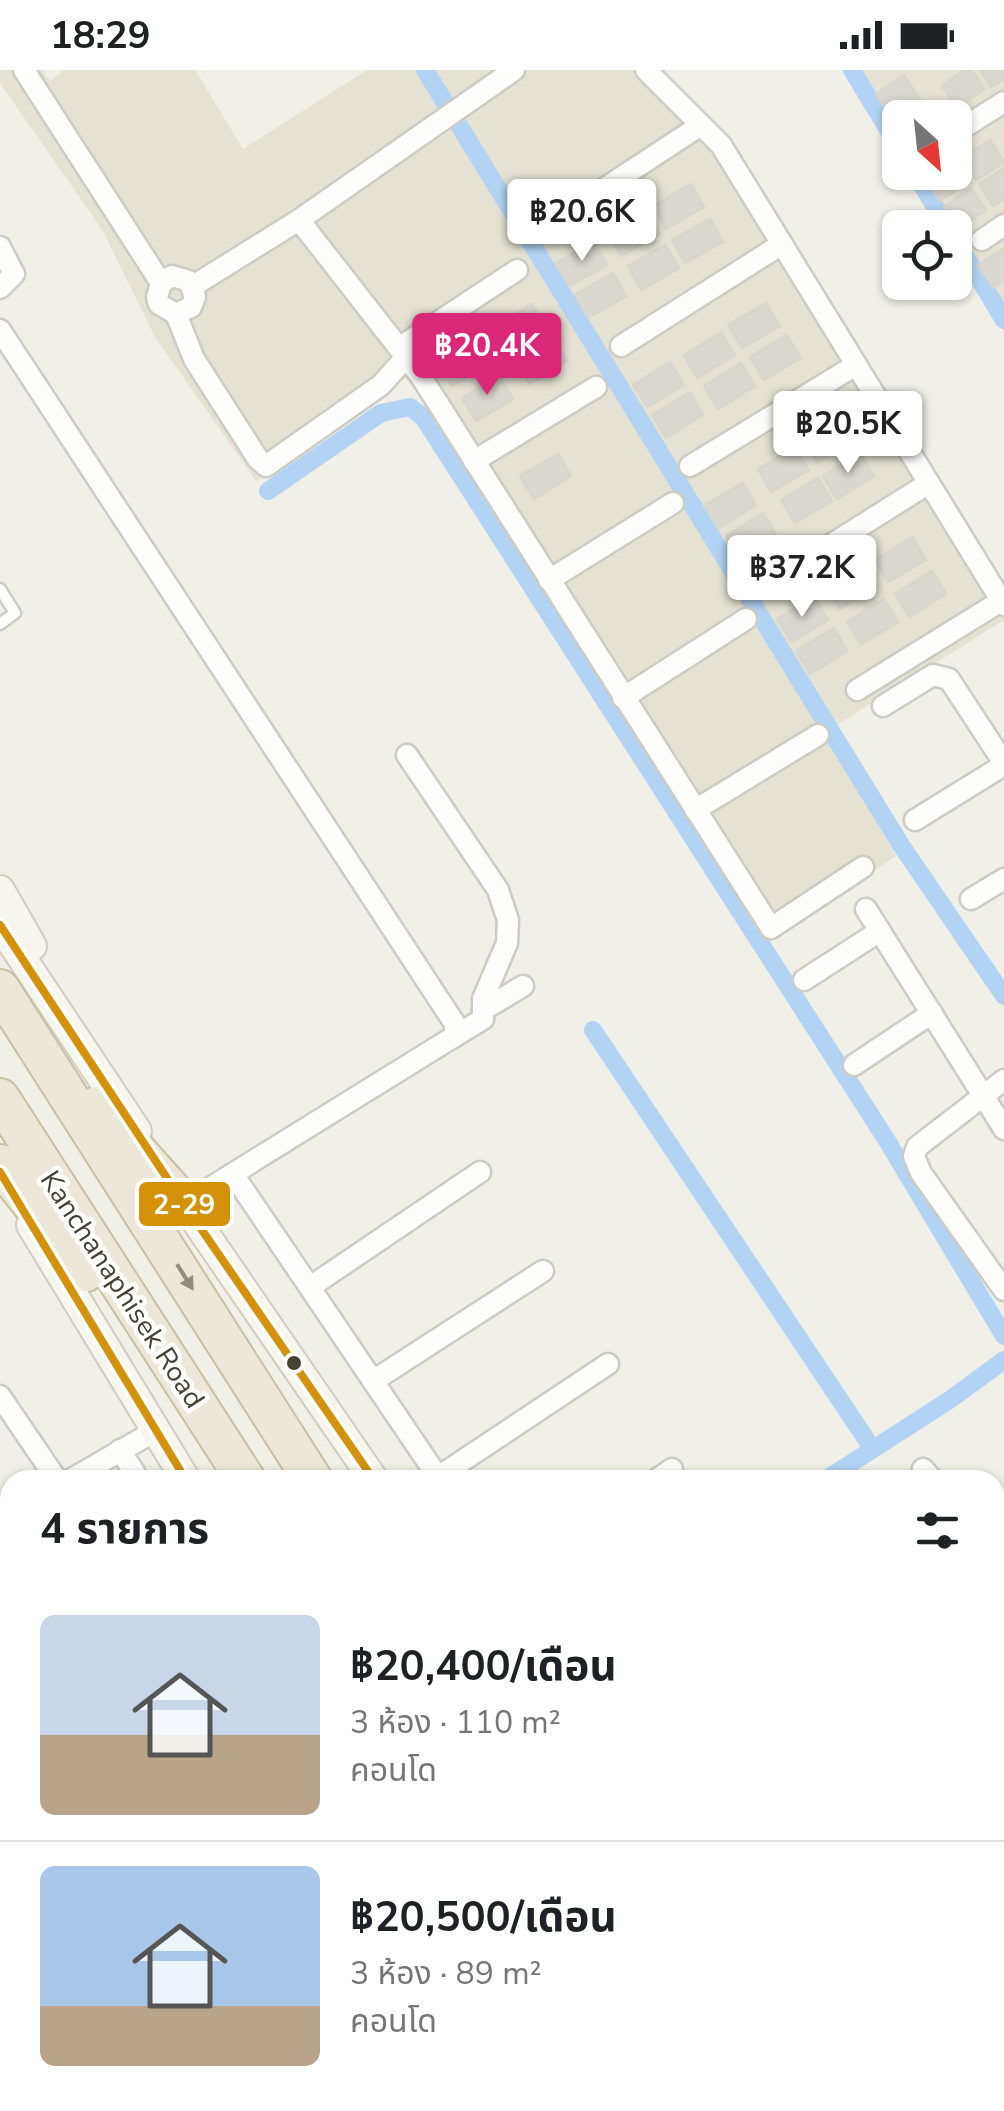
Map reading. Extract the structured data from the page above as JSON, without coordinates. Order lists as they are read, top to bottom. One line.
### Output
{"streets":{"highway":["Kanchanaphisek Road"]},"lines":["transit line 2-29"],"north":"bottom right","page":{"status":"18:29","price":["฿20.6K","฿20.4K","฿20.5K","฿37.2K"],"heading":"4 รายการ","list":[{"name":"฿20,400/เดือน","note":"3 ห้อง · 110 m² · คอนโด"},{"name":"฿20,500/เดือน","note":"3 ห้อง · 89 m² · คอนโด"}]}}
